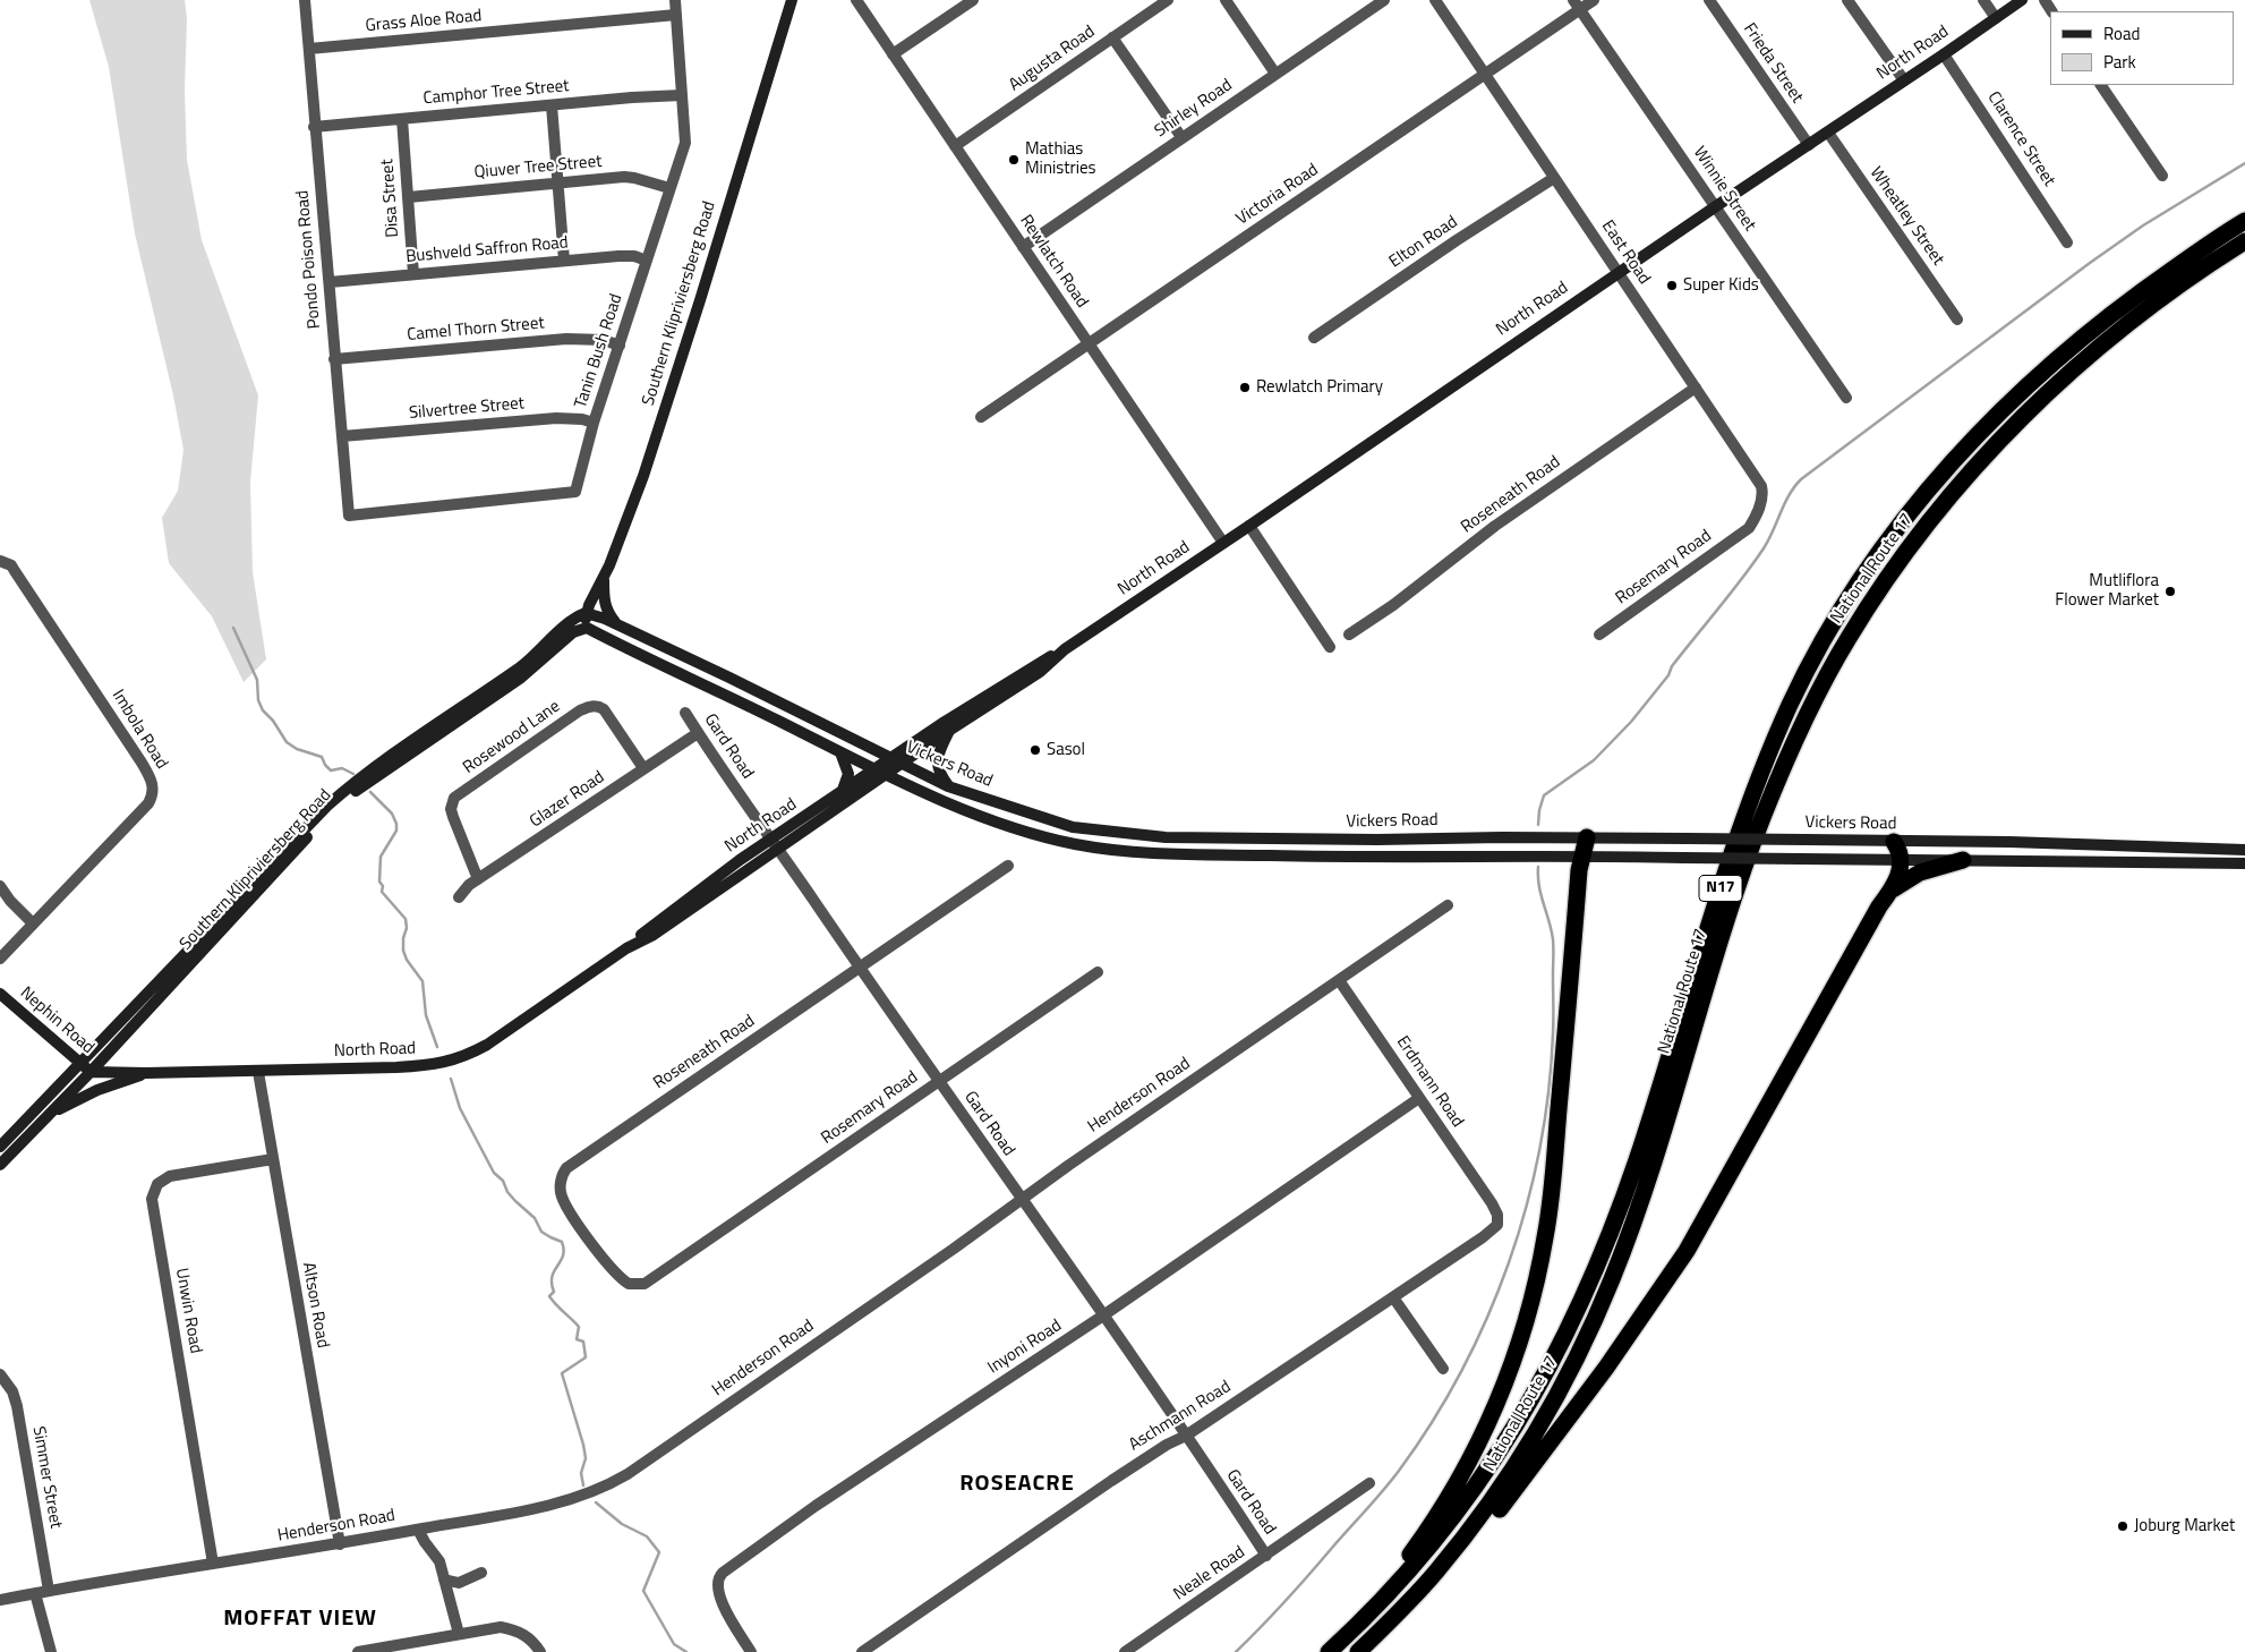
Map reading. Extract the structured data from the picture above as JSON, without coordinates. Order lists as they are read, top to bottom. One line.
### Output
{"streets":{"highway":["National Route 17","N17"],"main road":["North Road","Southern Klipriviersberg Road","Vickers Road","Nephin Road"],"street":["Grass Aloe Road","Augusta Road","Frieda Street","Camphor Tree Street","Shirley Road","Clarence Street","Qiuver Tree Street","Winnie Street","Victoria Road","Disa Street","Wheatley Street","Elton Road","Bushveld Saffron Road","East Road","Pondo Poison Road","Rewlatch Road","Camel Thorn Street","Tanin Bush Road","Silvertree Street","Roseneath Road","Rosemary Road","Imbola Road","Rosewood Lane","Gard Road","Glazer Road","Erdmann Road","Henderson Road","Altson Road","Unwin Road","Inyoni Road","Aschmann Road","Simmer Street","Neale Road"]},"crossings":[["Grass Aloe Road","Pondo Poison Road"],["Grass Aloe Road","Tanin Bush Road"],["North Road","Frieda Street"],["North Road","Clarence Street"],["North Road","Winnie Street"],["North Road","Wheatley Street"],["North Road","East Road"],["North Road","Rewlatch Road"],["North Road","Southern Klipriviersberg Road"],["North Road","Gard Road"],["North Road","Vickers Road"],["North Road","Nephin Road"],["North Road","Altson Road"],["Augusta Road","Rewlatch Road"],["Camphor Tree Street","Disa Street"],["Camphor Tree Street","Pondo Poison Road"],["Camphor Tree Street","Tanin Bush Road"],["Shirley Road","Rewlatch Road"],["Qiuver Tree Street","Disa Street"],["Qiuver Tree Street","Tanin Bush Road"],["Winnie Street","Victoria Road"],["Victoria Road","East Road"],["Victoria Road","Rewlatch Road"],["Disa Street","Bushveld Saffron Road"],["Elton Road","East Road"],["Bushveld Saffron Road","Pondo Poison Road"],["Bushveld Saffron Road","Tanin Bush Road"],["East Road","Roseneath Road"],["East Road","Rosemary Road"],["Pondo Poison Road","Camel Thorn Street"],["Pondo Poison Road","Tanin Bush Road"],["Pondo Poison Road","Silvertree Street"],["Southern Klipriviersberg Road","Vickers Road"],["Southern Klipriviersberg Road","Nephin Road"],["Camel Thorn Street","Tanin Bush Road"],["Tanin Bush Road","Silvertree Street"],["Roseneath Road","Rosemary Road"],["Roseneath Road","Gard Road"],["Rosemary Road","Gard Road"],["Rosewood Lane","Glazer Road"],["Gard Road","Glazer Road"],["Gard Road","Henderson Road"],["Gard Road","Inyoni Road"],["Gard Road","Aschmann Road"],["Gard Road","Neale Road"],["Erdmann Road","Henderson Road"],["Erdmann Road","Inyoni Road"],["Erdmann Road","Aschmann Road"],["Henderson Road","Altson Road"],["Henderson Road","Unwin Road"],["Henderson Road","Simmer Street"],["Altson Road","Unwin Road"]],"districts":["ROSEACRE","MOFFAT VIEW"],"places":["Mathias Ministries","Super Kids","Rewlatch Primary","Mutliflora Flower Market","Sasol","Joburg Market"],"legend":["Road","Park"]}
